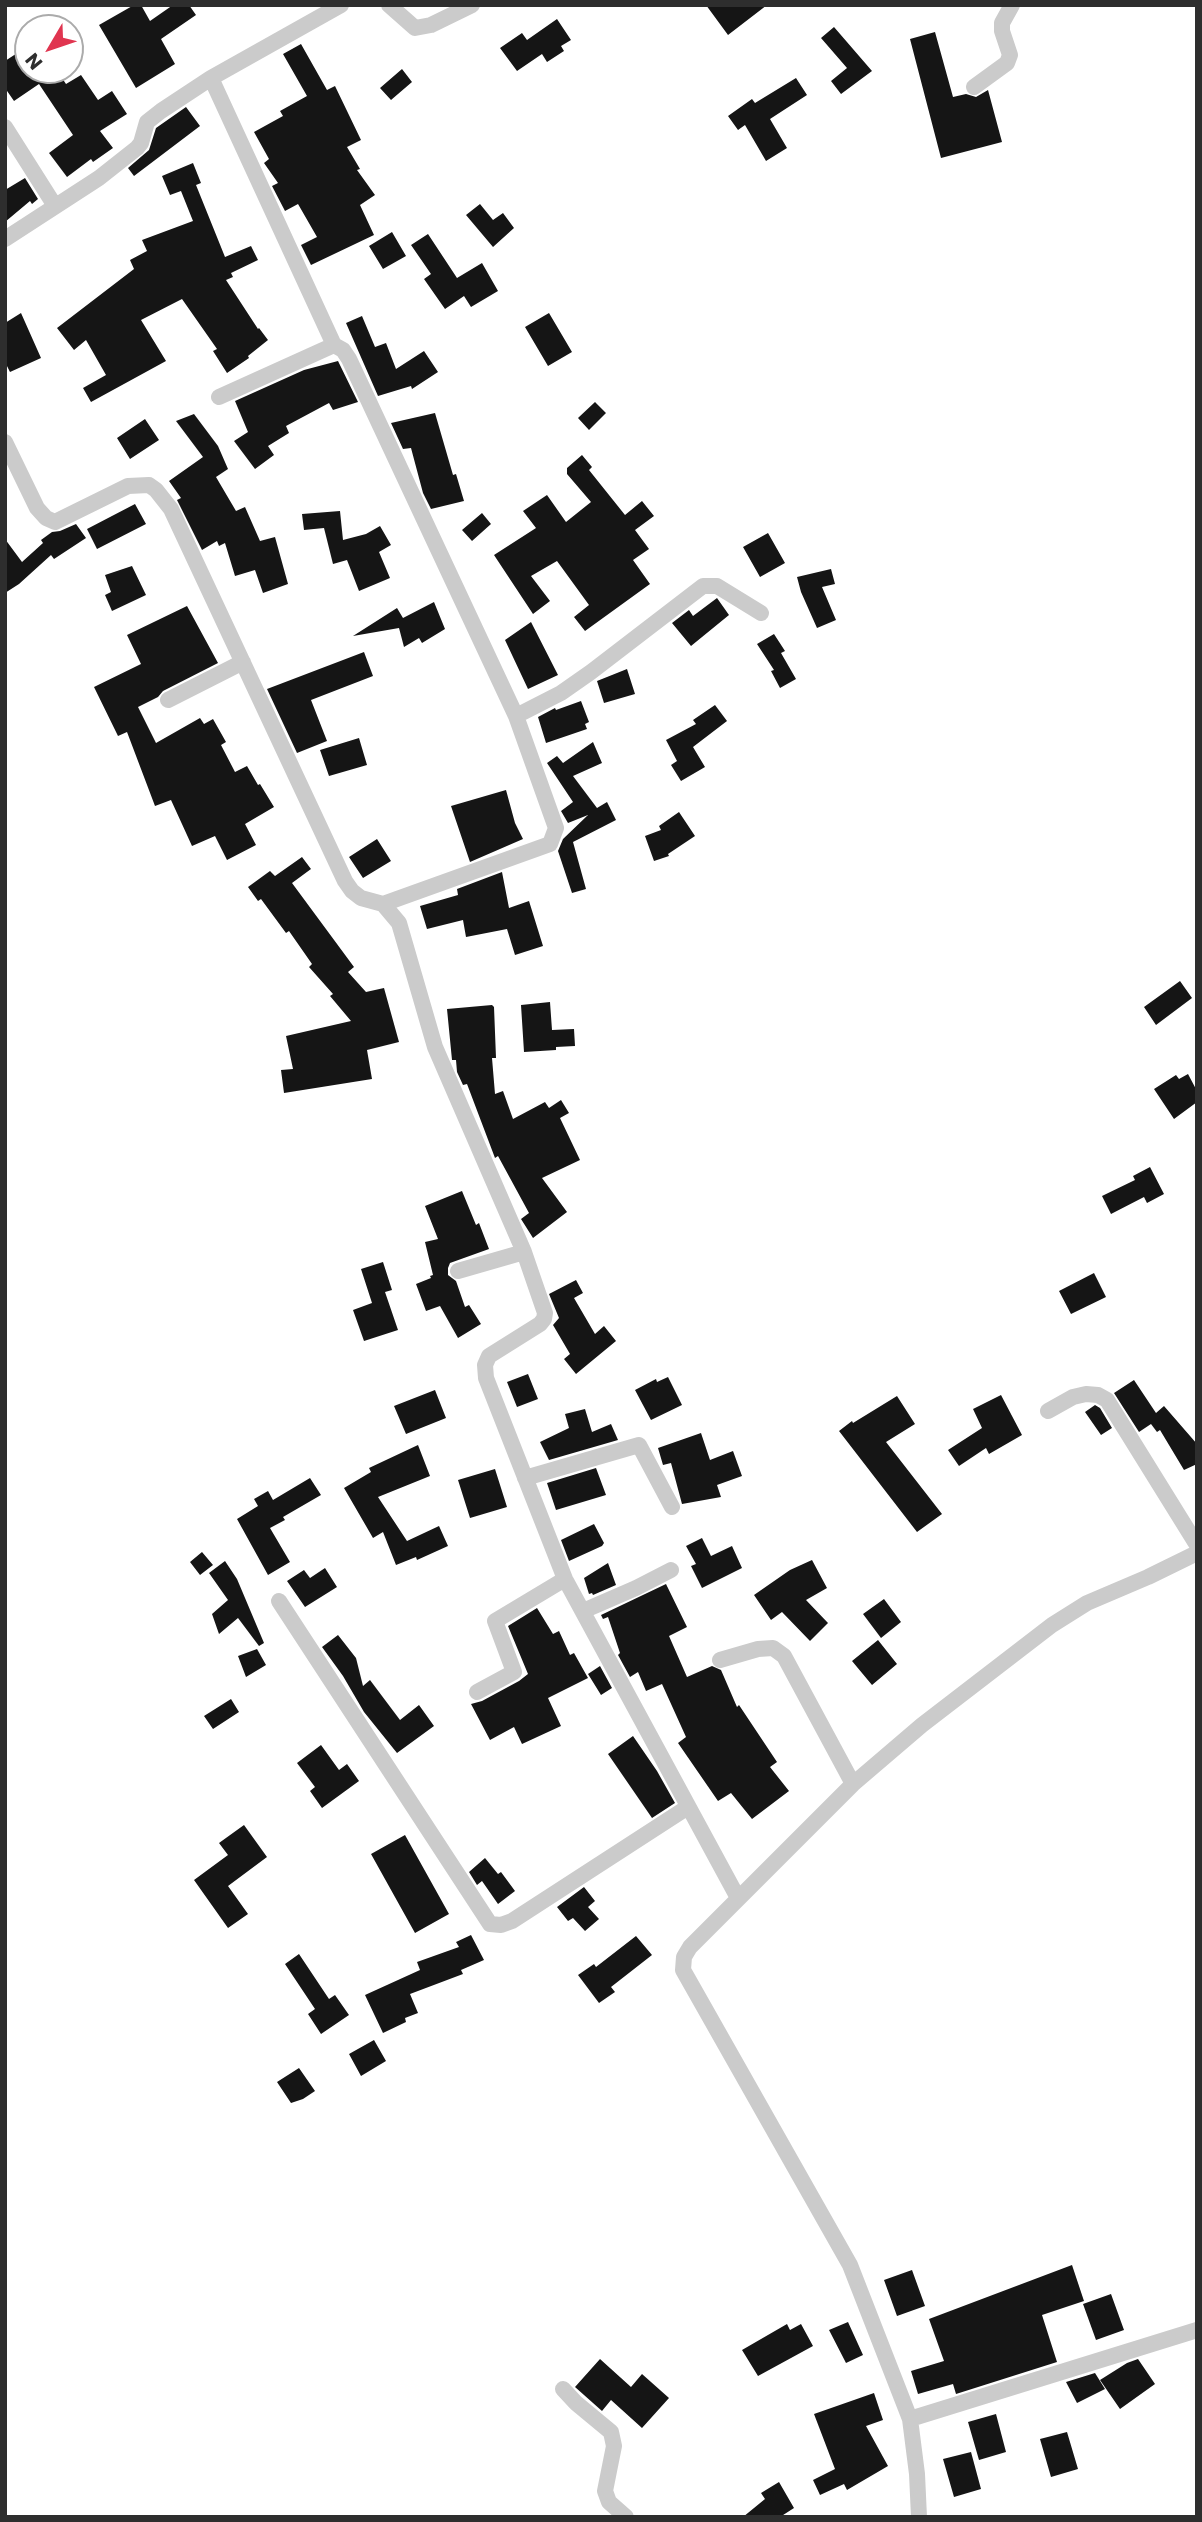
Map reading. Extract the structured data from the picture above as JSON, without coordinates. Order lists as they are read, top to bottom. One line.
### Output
{"north":"bottom left"}
